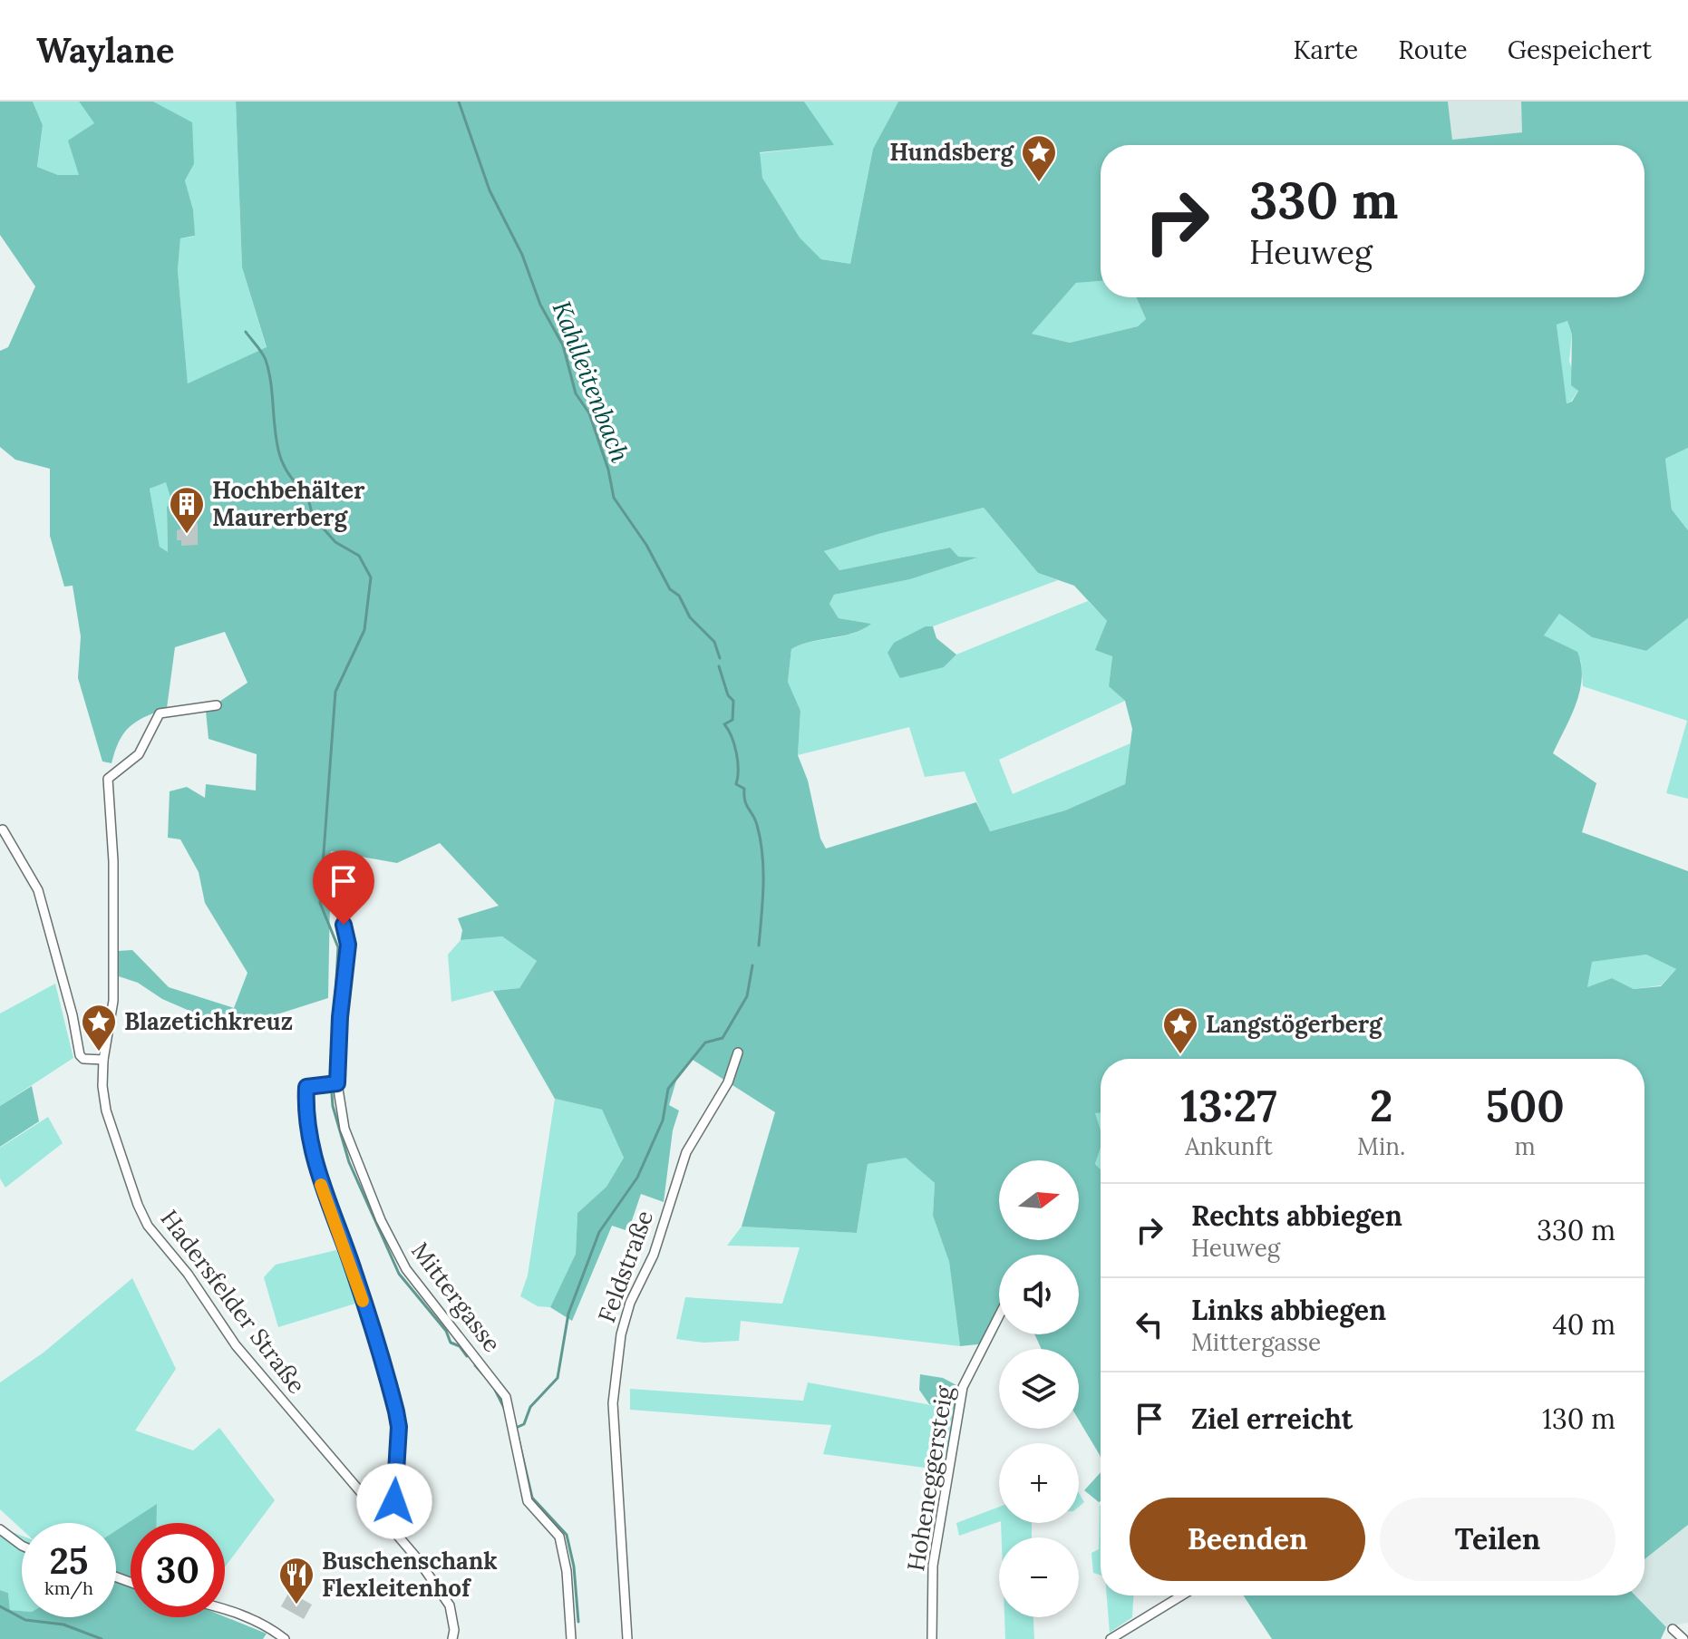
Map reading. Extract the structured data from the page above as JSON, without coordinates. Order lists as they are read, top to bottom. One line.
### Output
{"streets":{"street":["Feldstraße","Mittergasse","Hadersfelder Straße","Hoheneggersteig"]},"water":["Kahlleitenbach"],"places":{"place":["Hundsberg","Blazetichkreuz","Langstögerberg"],"building":["Hochbehälter Maurerberg"],"restaurant":["Buschenschank Flexleitenhof"]},"north":"right","page":{"header":"Waylane","nav":["Karte","Route","Gespeichert"],"turn":["330 m","Heuweg"],"eta":["13:27","Ankunft","2","Min.","500","m"],"map_buttons":["+","−"],"list":[{"name":"Rechts abbiegen","note":"Heuweg","value":"330 m"},{"name":"Links abbiegen","note":"Mittergasse","value":"40 m"},{"name":"Ziel erreicht","value":"130 m"}],"buttons":["Beenden","Teilen"],"speed":"25 km/h","limit":"30"}}
